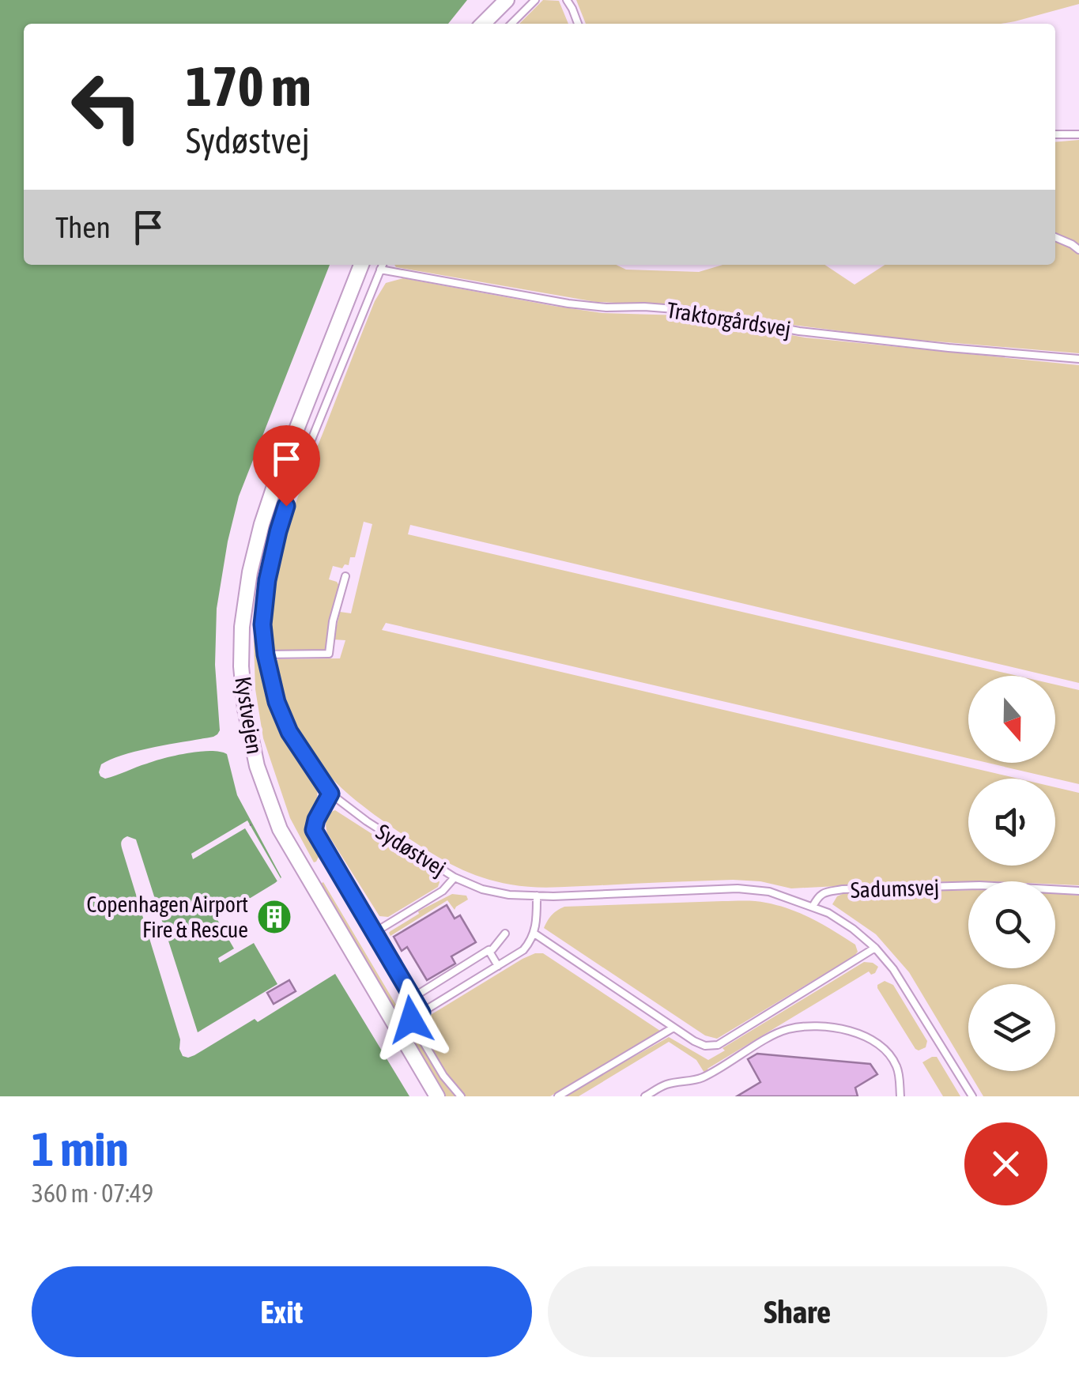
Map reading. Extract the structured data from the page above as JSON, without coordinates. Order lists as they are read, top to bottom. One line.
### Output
{"streets":{"street":["Kystvejen"],"lane":["Traktorgårdsvej","Sydøstvej","Sadumsvej"]},"crossings":[["Traktorgårdsvej","Sydøstvej"],["Sydøstvej","Sadumsvej"]],"places":{"building":["Copenhagen Airport Fire & Rescue"]},"north":"bottom","page":{"turn":["170 m","Sydøstvej"],"then":"Then","heading":["1 min","360 m · 07:49"],"buttons":["Exit","Share"]}}
